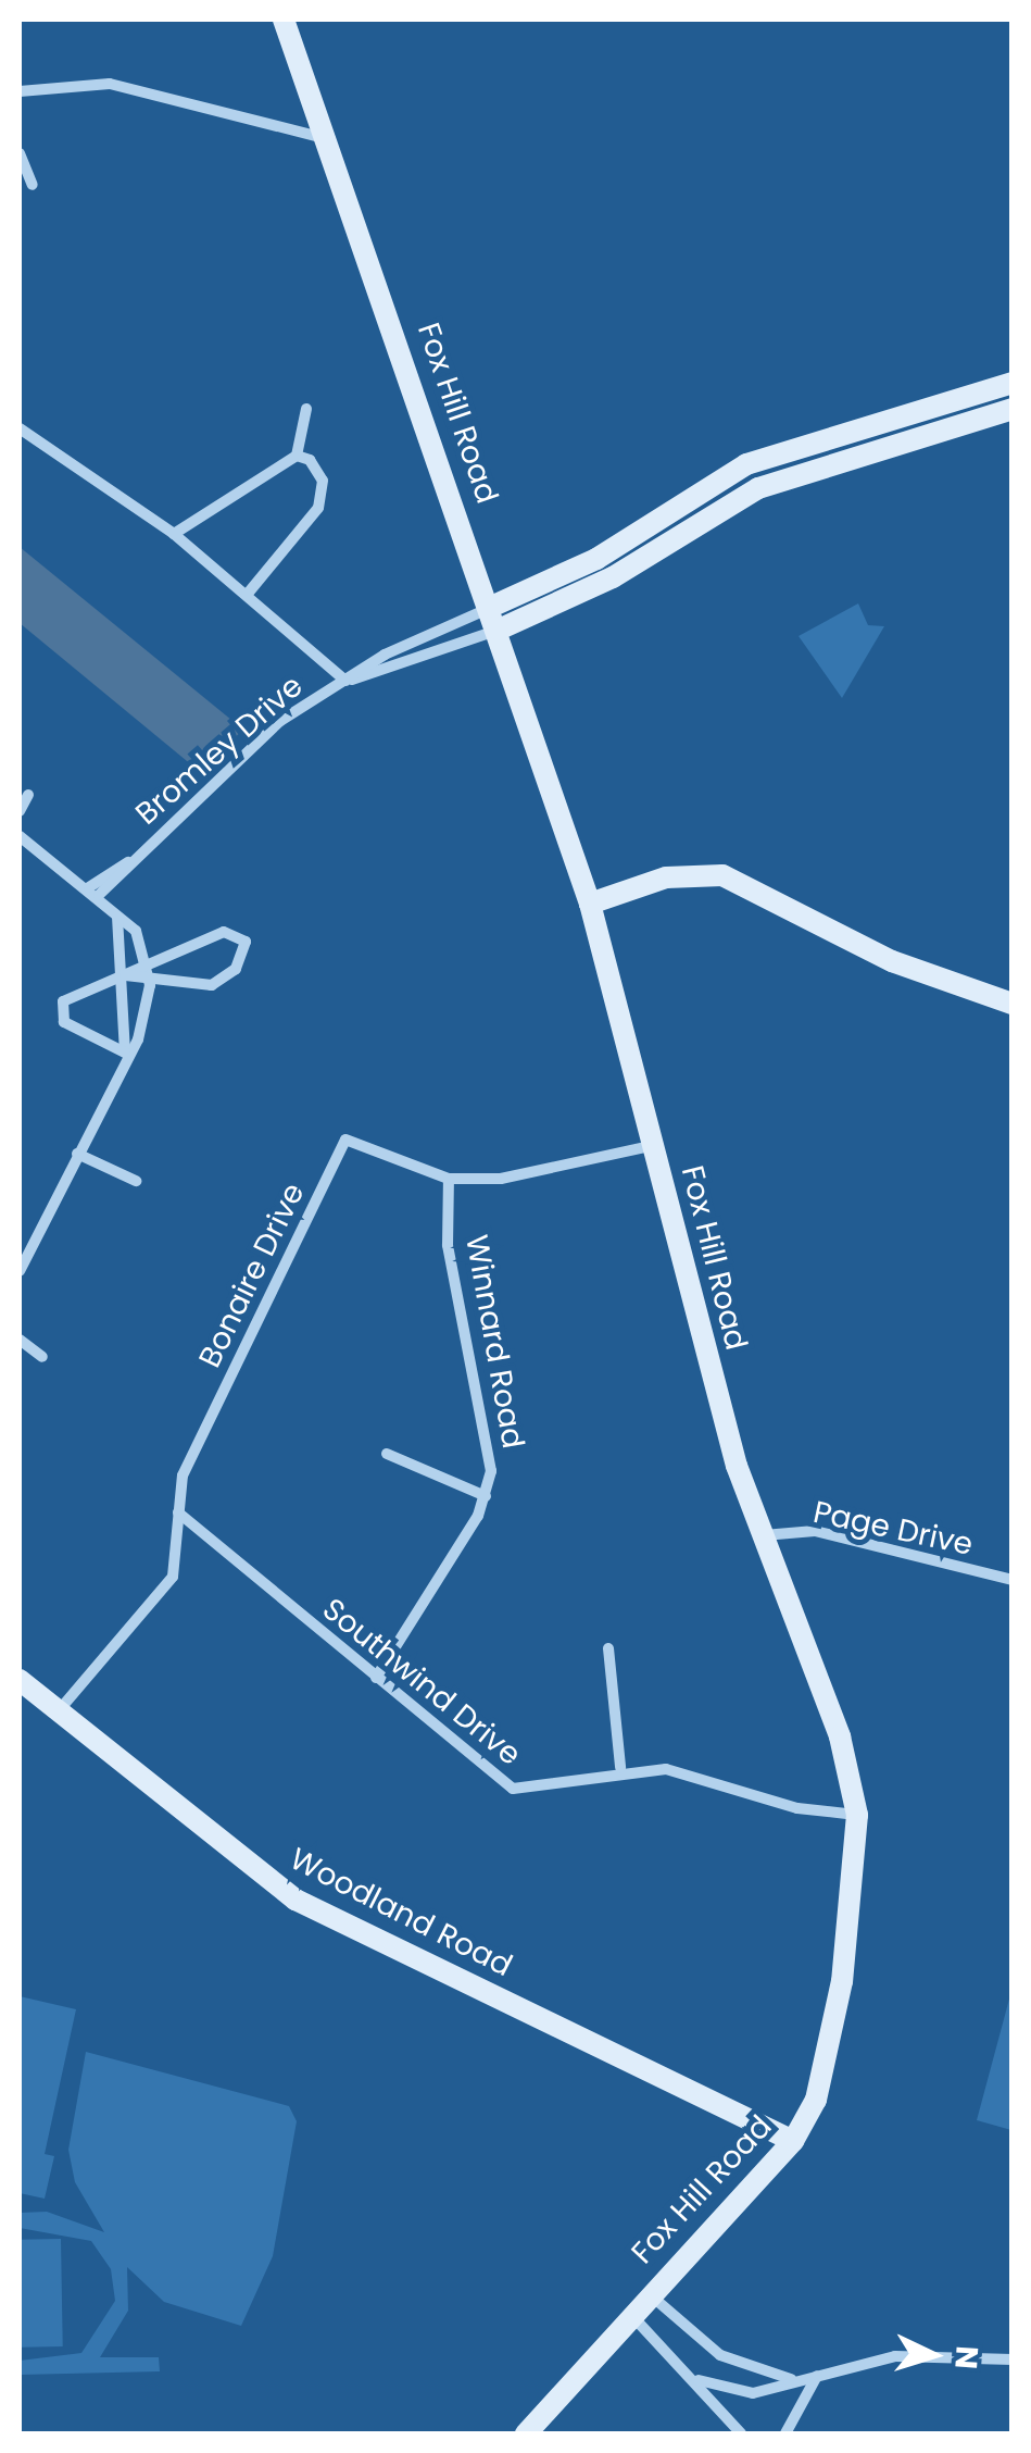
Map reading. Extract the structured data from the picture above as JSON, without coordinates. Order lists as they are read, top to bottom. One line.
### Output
{"streets":{"main road":["Fox Hill Road","Woodland Road"],"street":["Bromley Drive","Bonaire Drive","Winnard Road","Page Drive","Southwind Drive"]},"crossings":[["Fox Hill Road","Bromley Drive"],["Fox Hill Road","Bonaire Drive"],["Fox Hill Road","Page Drive"],["Fox Hill Road","Southwind Drive"],["Fox Hill Road","Woodland Road"],["Bonaire Drive","Winnard Road"],["Bonaire Drive","Southwind Drive"],["Bonaire Drive","Woodland Road"],["Winnard Road","Southwind Drive"]],"north":"right"}
